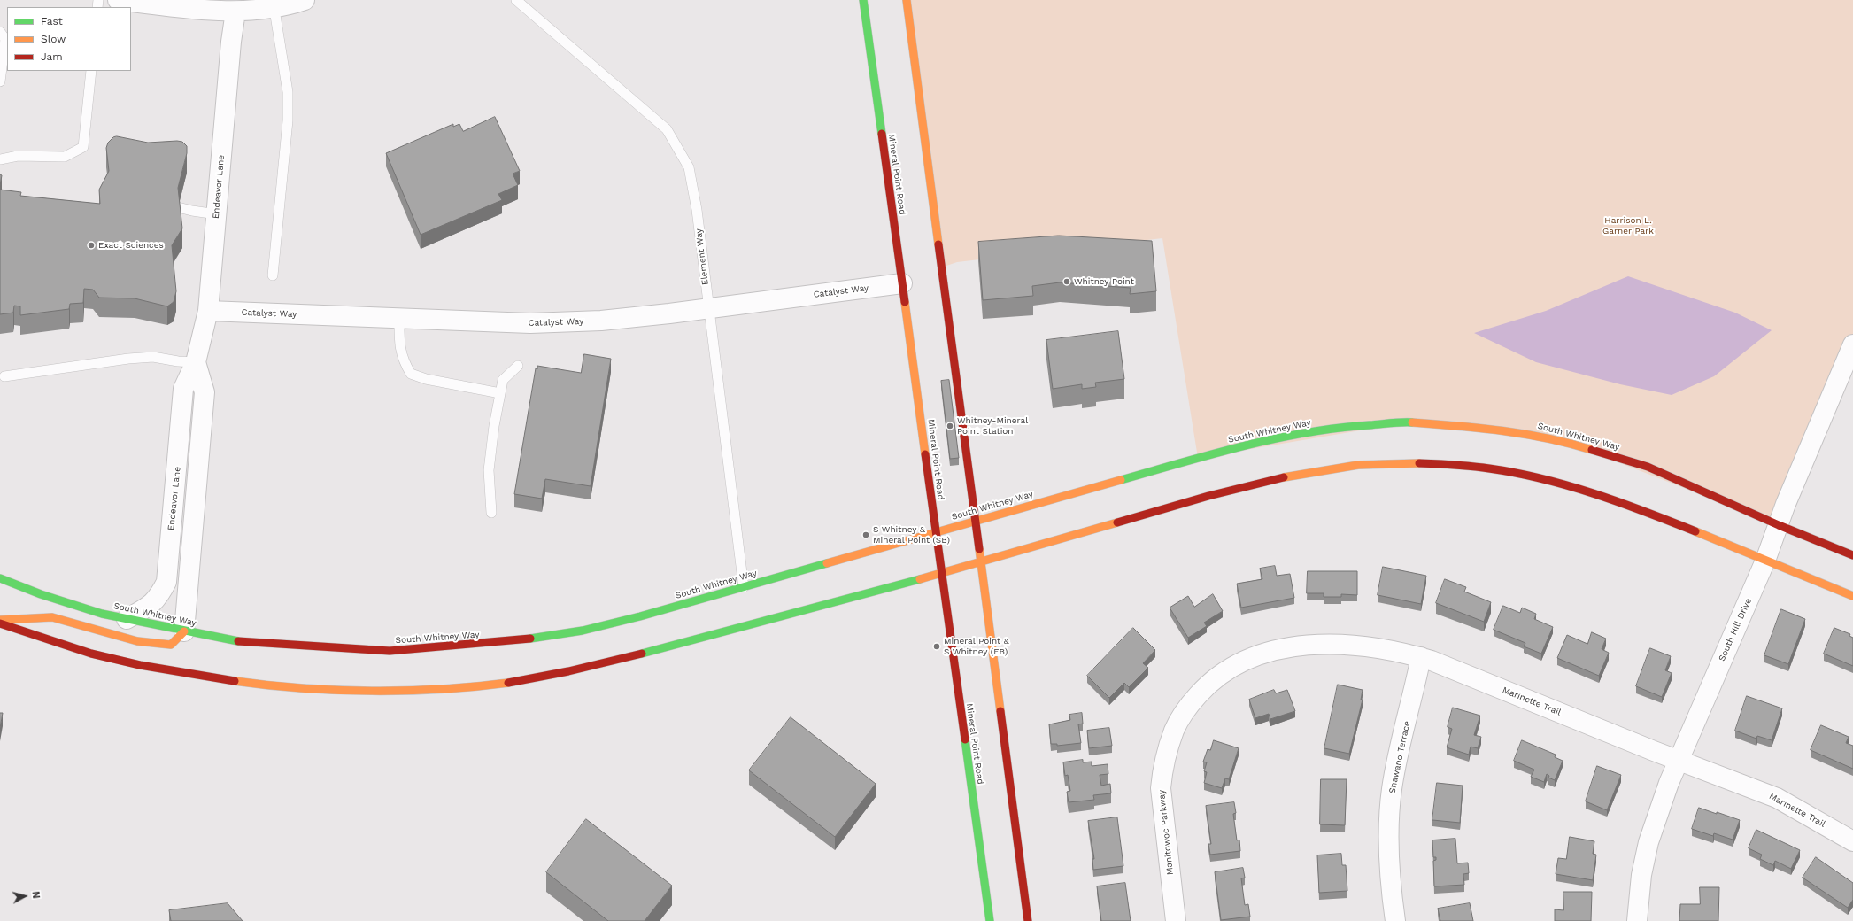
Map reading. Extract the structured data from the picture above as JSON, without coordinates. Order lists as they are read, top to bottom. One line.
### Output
{"streets":{"main road":["Mineral Point Road","South Whitney Way"],"street":["Endeavor Lane","Catalyst Way","South Hill Drive","Marinette Trail","Shawano Terrace","Manitowoc Parkway"],"lane":["Element Way"]},"crossings":[["Mineral Point Road","Catalyst Way"],["Mineral Point Road","South Whitney Way"],["Endeavor Lane","Catalyst Way"],["Endeavor Lane","South Whitney Way"],["Element Way","Catalyst Way"],["Element Way","South Whitney Way"],["South Whitney Way","South Hill Drive"],["South Hill Drive","Marinette Trail"],["Marinette Trail","Shawano Terrace"],["Marinette Trail","Manitowoc Parkway"]],"parks":["Harrison L. Garner Park"],"places":["Exact Sciences","Whitney Point","Whitney-Mineral Point Station","S Whitney & Mineral Point (SB)","Mineral Point & S Whitney (EB)"],"legend":["Fast","Slow","Jam"],"north":"right"}
